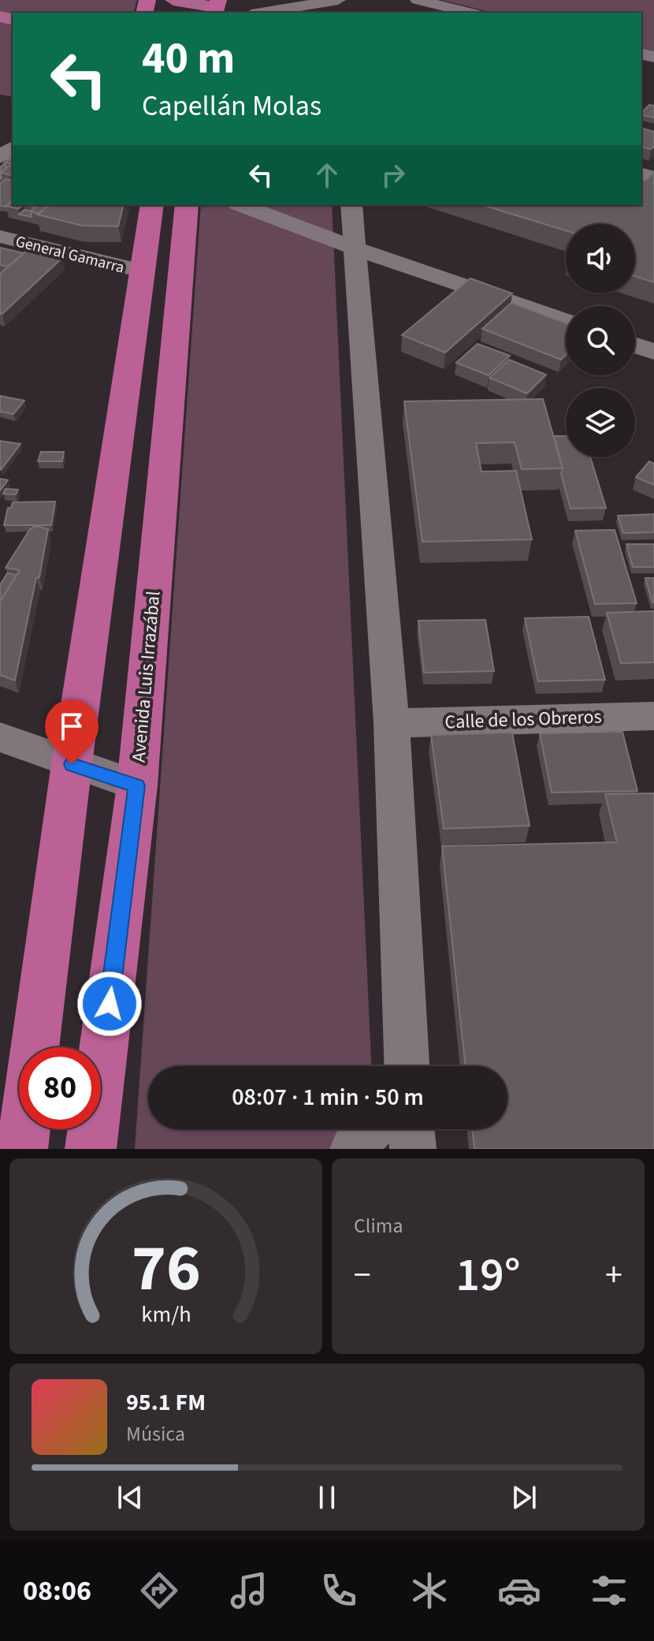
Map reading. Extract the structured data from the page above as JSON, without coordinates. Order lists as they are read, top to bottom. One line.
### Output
{"streets":{"highway":["Avenida Luis Irrazábal"],"street":["General Gamarra","Calle de los Obreros"]},"page":{"turn":["40 m","Capellán Molas"],"limit":"80","trip":"08:07 · 1 min · 50 m","tile":"Clima","heat":["−","19°","+"],"song":["95.1 FM","Música"],"tabs":"08:06","gauge":["76","km/h"]}}
